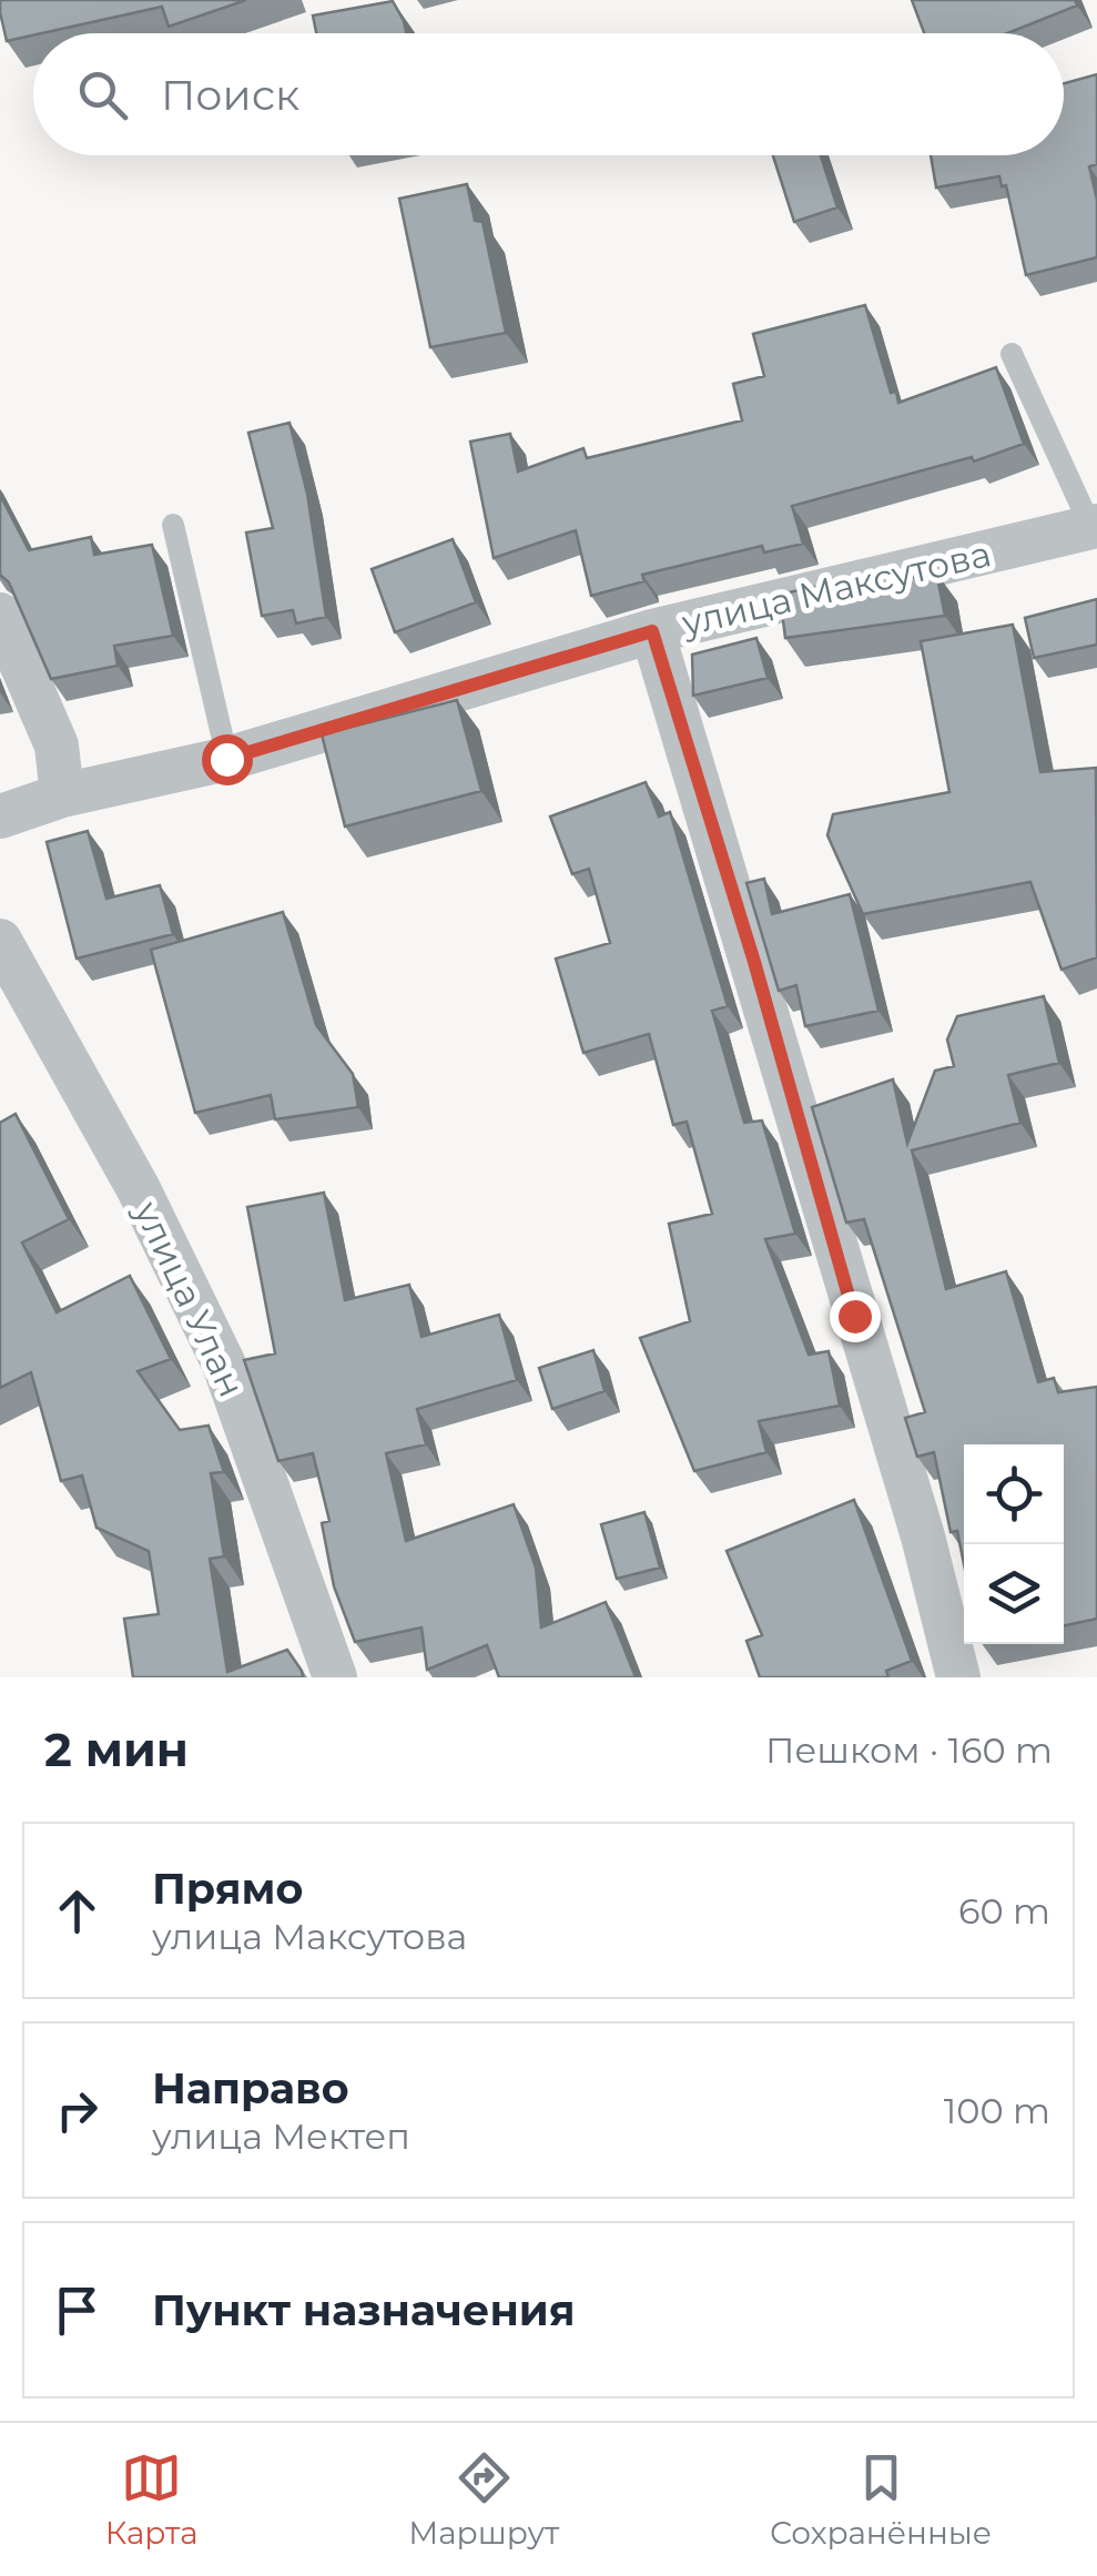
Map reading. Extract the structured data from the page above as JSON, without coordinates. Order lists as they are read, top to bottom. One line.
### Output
{"streets":{"street":["улица Максутова","улица Улан"]},"page":{"search":"Поиск","heading":["2 мин","Пешком · 160 m"],"list":[["Прямо","улица Максутова","60 m"],["Направо","улица Мектеп","100 m"],"Пункт назначения"],"nav":["Карта","Маршрут","Сохранённые"]}}
